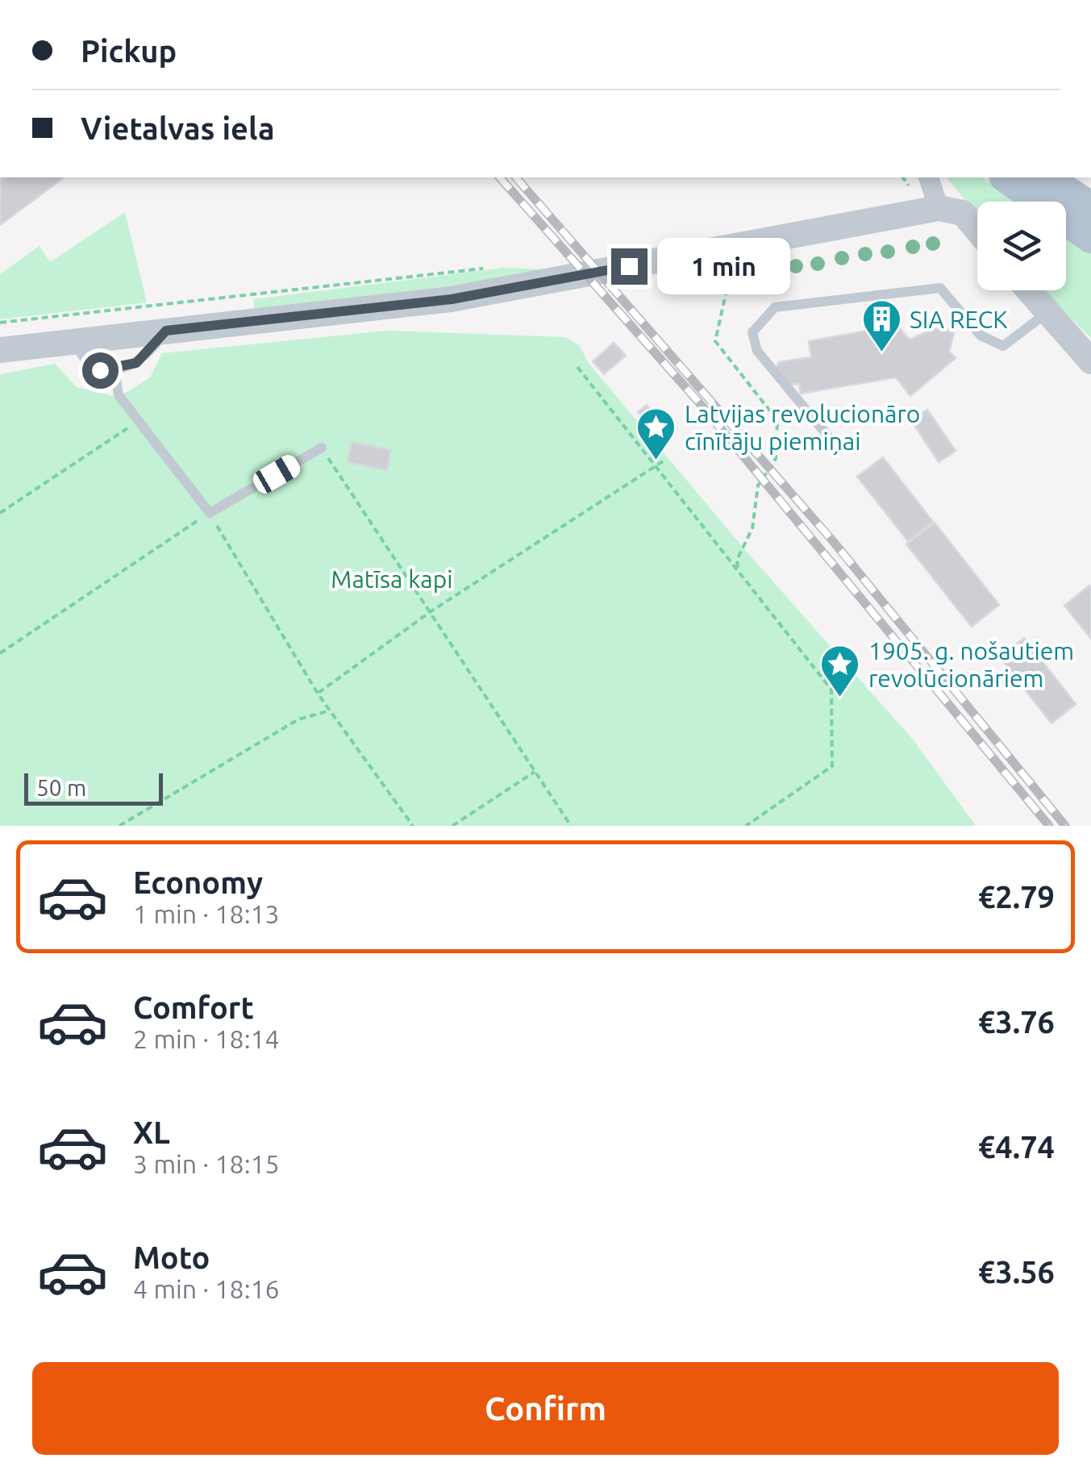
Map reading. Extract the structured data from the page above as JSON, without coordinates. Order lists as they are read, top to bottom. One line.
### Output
{"parks":["Matīsa kapi"],"places":{"building":["SIA RECK"],"place":["Latvijas revolucionāro cīnītāju piemiņai","1905. g. nošautiem revolūcionāriem"]},"scale_bar":"50 m","page":{"banner":["Pickup","Vietalvas iela"],"bubble":"1 min","scale":"50 m","list":[{"name":"Economy","note":"1 min · 18:13","value":"€2.79"},{"name":"Comfort","note":"2 min · 18:14","value":"€3.76"},{"name":"XL","note":"3 min · 18:15","value":"€4.74"},{"name":"Moto","note":"4 min · 18:16","value":"€3.56"}],"buttons":"Confirm"}}
